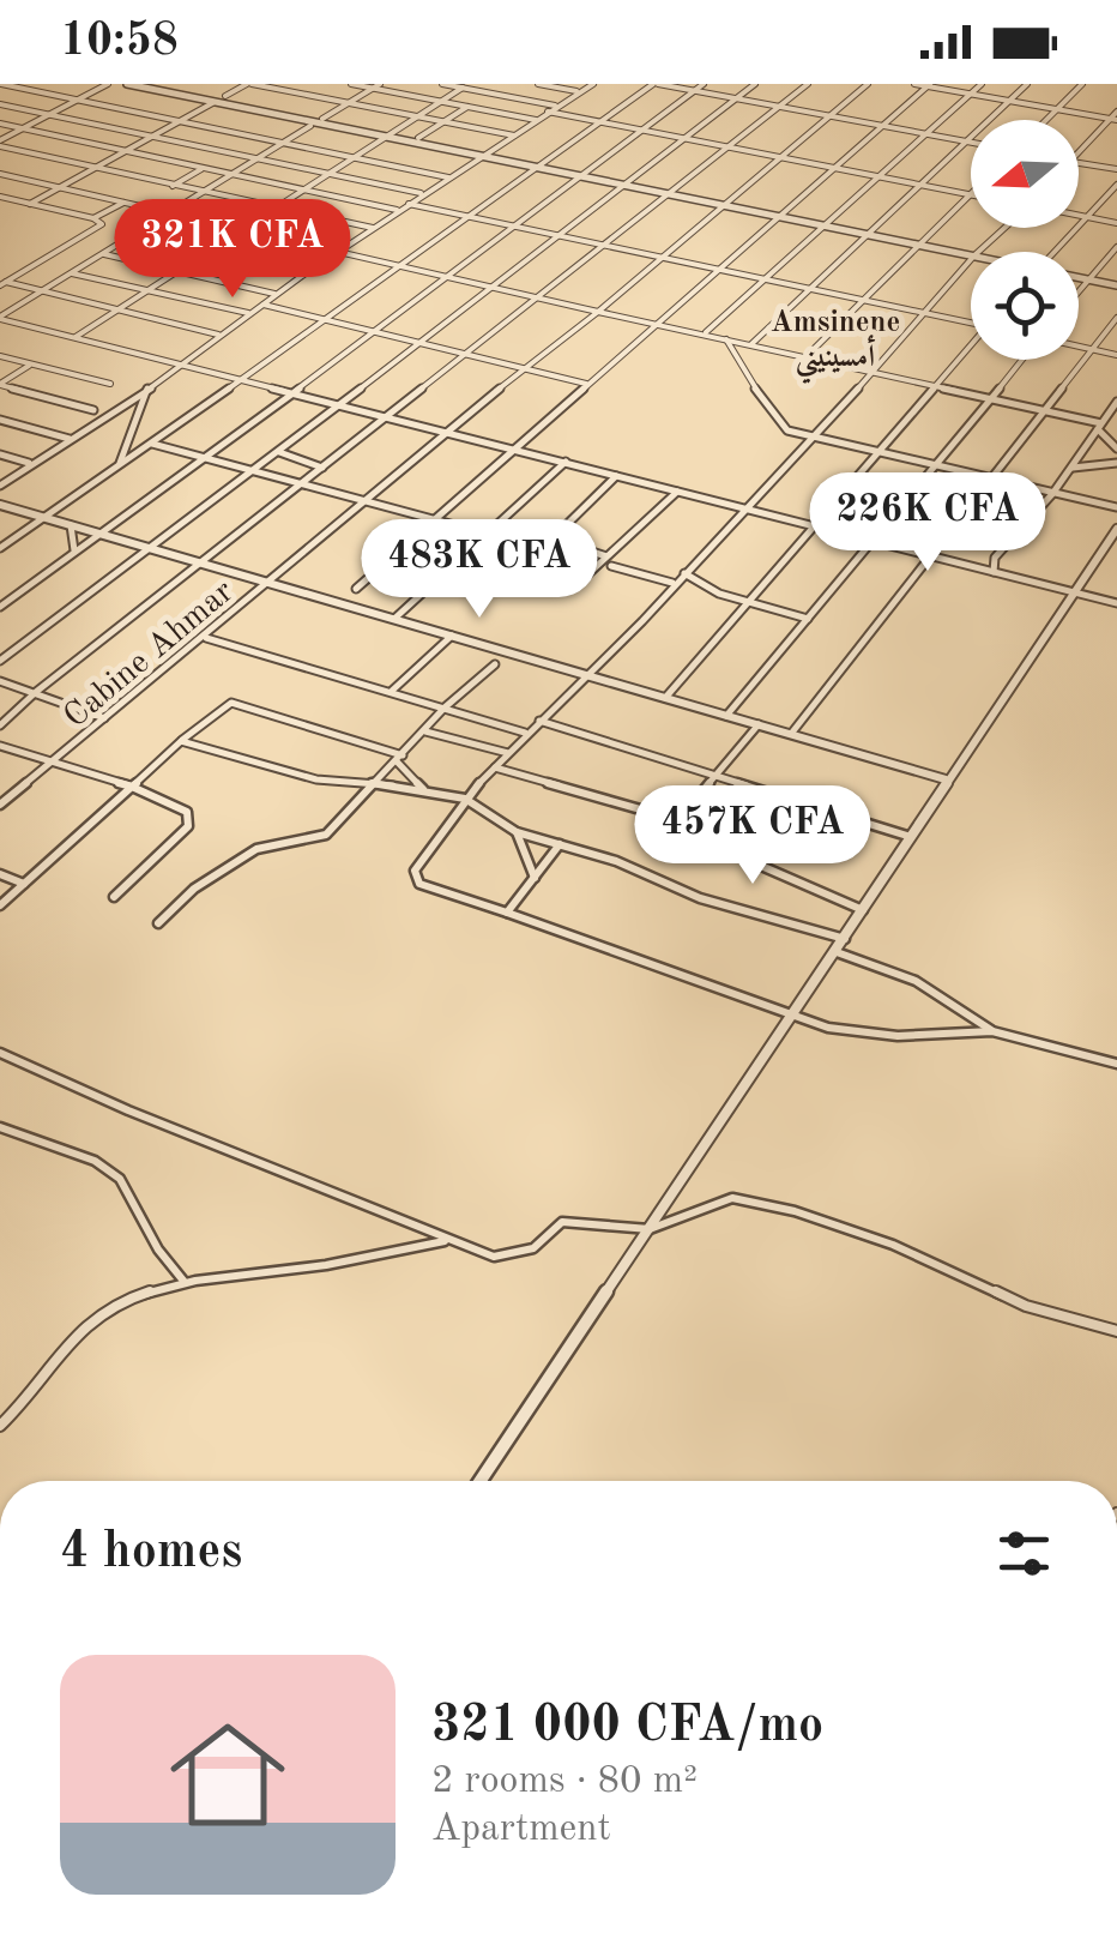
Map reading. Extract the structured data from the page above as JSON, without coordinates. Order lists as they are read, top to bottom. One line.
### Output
{"streets":{"street":["Cabine Ahmar"]},"districts":["Amsinene أمسينيني"],"north":"left","page":{"status":"10:58","price":["321K CFA","226K CFA","483K CFA","457K CFA"],"heading":"4 homes","list":[{"name":"321 000 CFA/mo","note":"2 rooms · 80 m² · Apartment"}]}}
